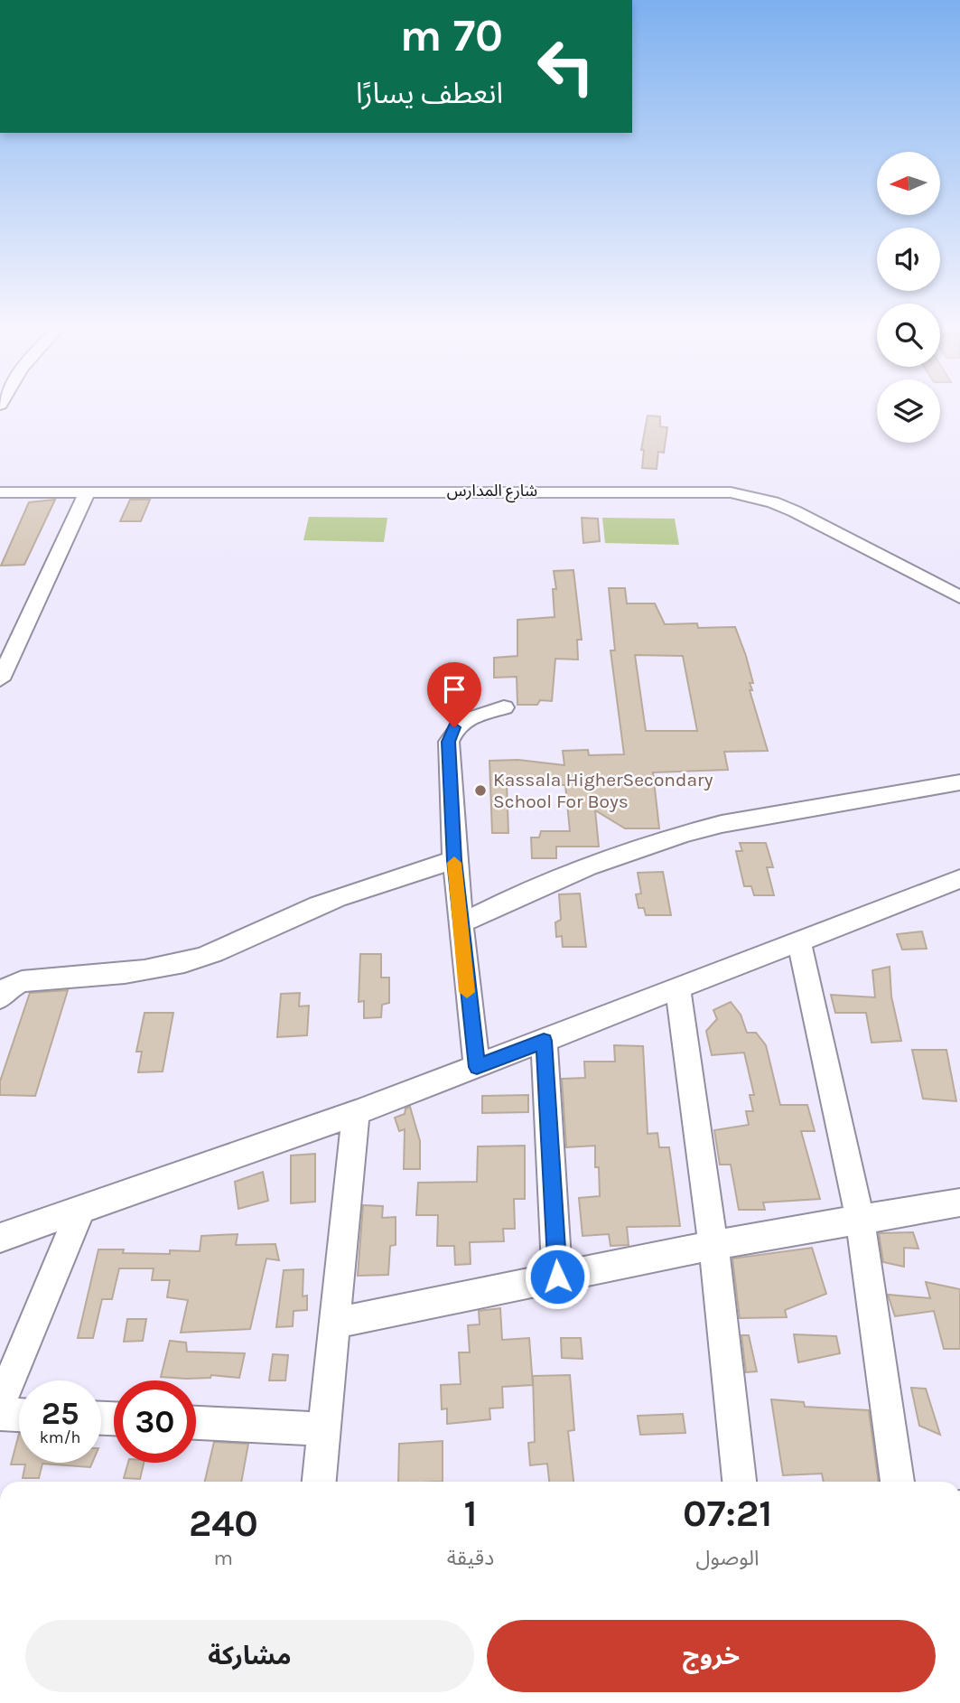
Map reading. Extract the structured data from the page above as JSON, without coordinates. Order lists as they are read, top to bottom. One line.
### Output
{"streets":{"street":["شارع المدارس"]},"places":["Kassala HigherSecondary School For Boys"],"north":"left","page":{"turn":["70 m","انعطف يسارًا"],"speed":"25 km/h","limit":"30","eta":["07:21","الوصول","1","دقيقة","240","m"],"buttons":["خروج","مشاركة"]}}
